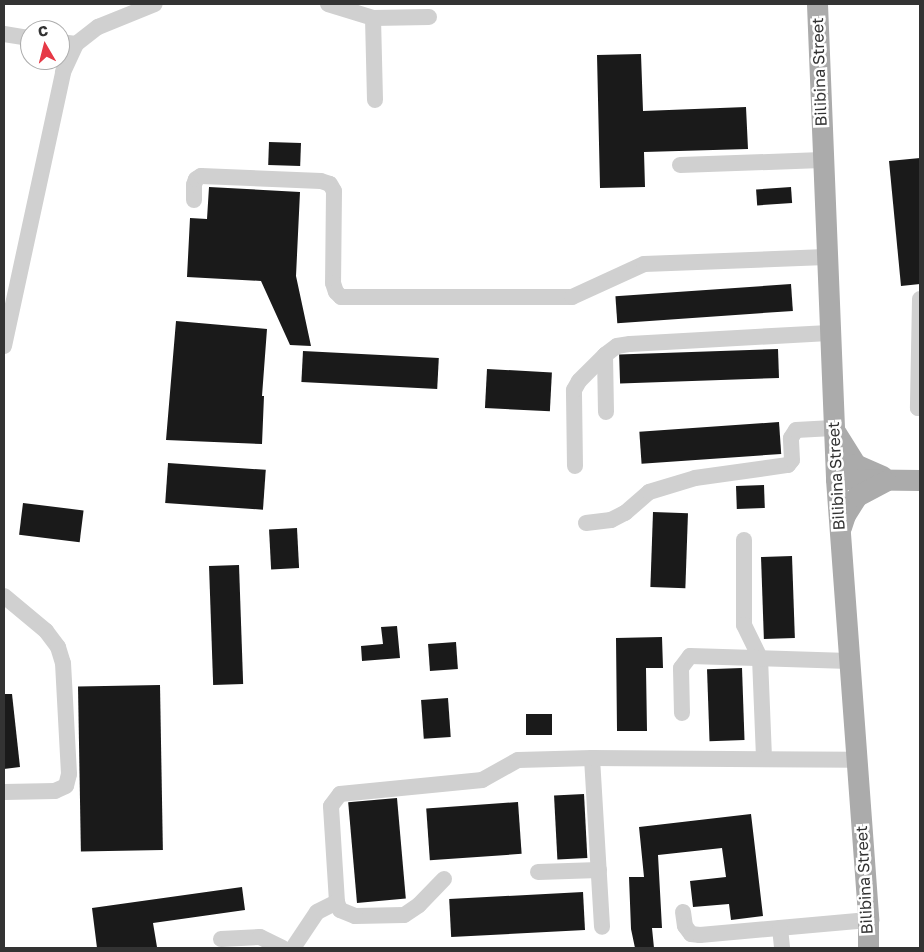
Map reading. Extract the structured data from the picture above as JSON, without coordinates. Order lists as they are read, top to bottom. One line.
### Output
{"streets":{"main road":["Bilibina Street"]},"north":"top"}
